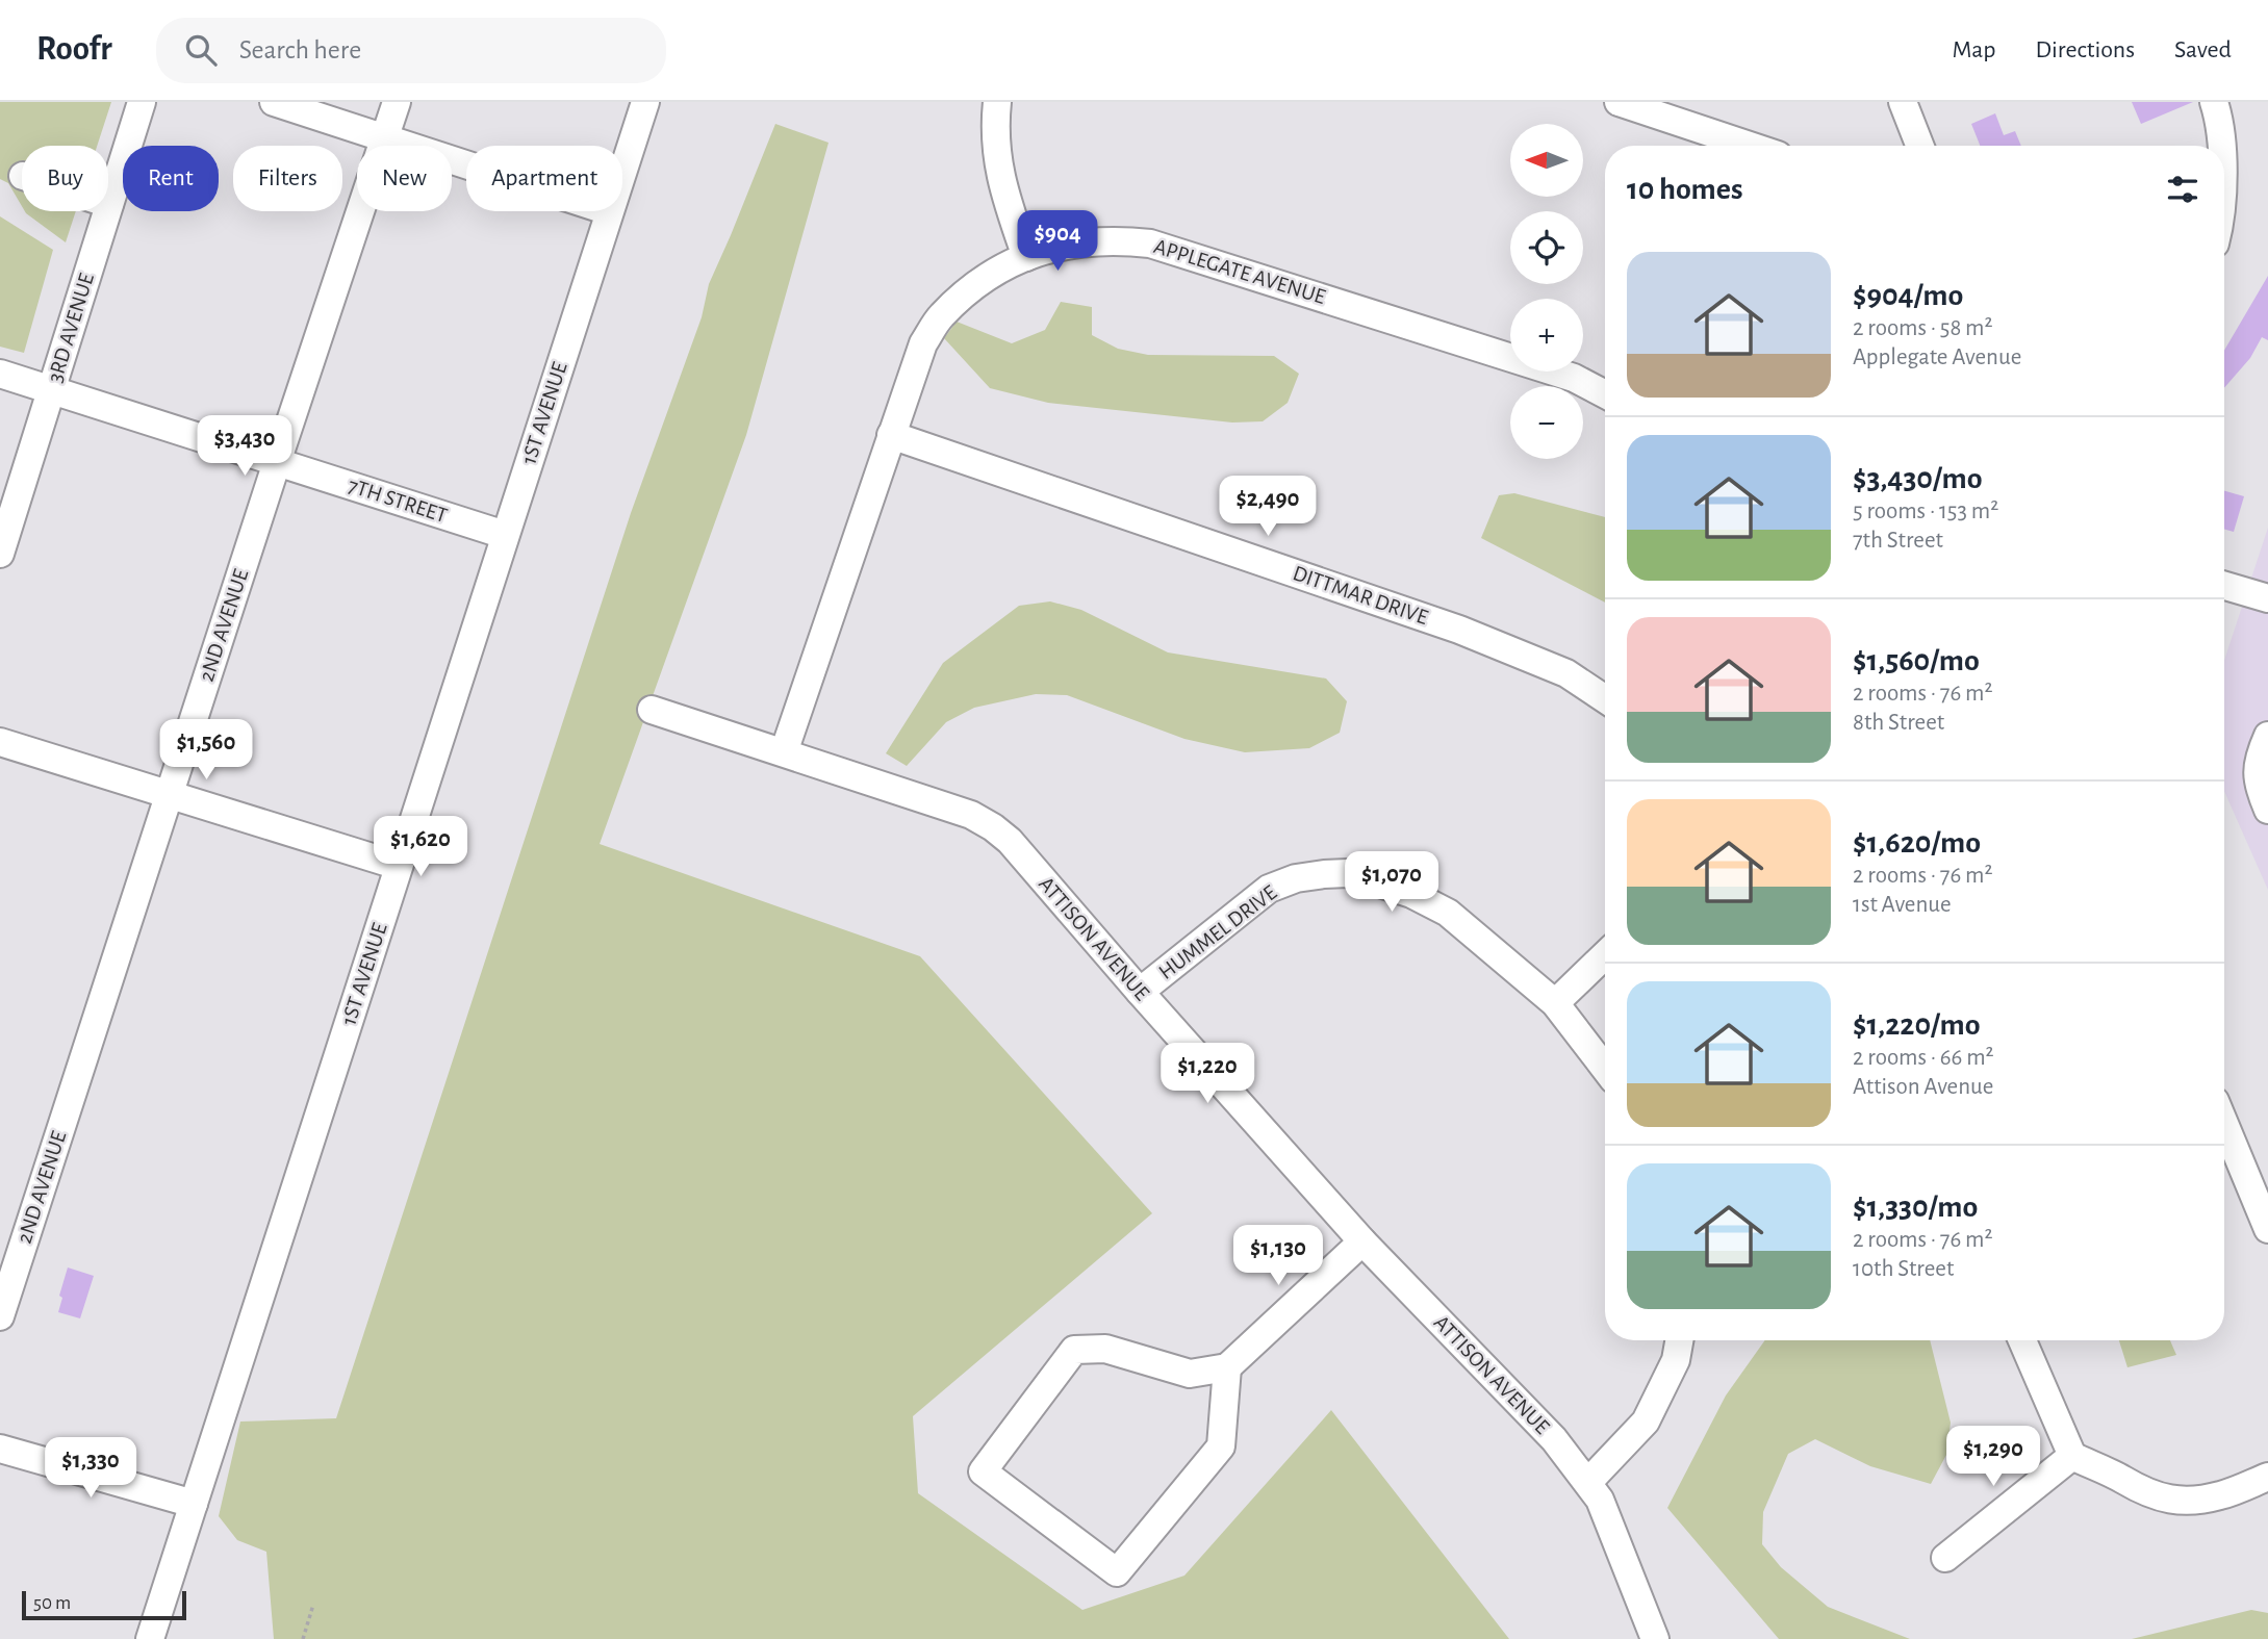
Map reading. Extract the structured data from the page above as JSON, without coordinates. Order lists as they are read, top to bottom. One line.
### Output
{"streets":{"street":["APPLEGATE AVENUE","3RD AVENUE","1ST AVENUE","7TH STREET","DITTMAR DRIVE","2ND AVENUE","HUMMEL DRIVE","ATTISON AVENUE"]},"crossings":[["APPLEGATE AVENUE","DITTMAR DRIVE"],["APPLEGATE AVENUE","ATTISON AVENUE"],["3RD AVENUE","7TH STREET"],["1ST AVENUE","7TH STREET"],["7TH STREET","2ND AVENUE"],["HUMMEL DRIVE","ATTISON AVENUE"]],"scale_bar":"50 m","north":"left","page":{"header":"Roofr","search":"Search here","nav":["Map","Directions","Saved"],"map_buttons":["+","−"],"chip":["Buy","Rent","Filters","New","Apartment"],"heading":"10 homes","price":["$904","$3,430","$2,490","$1,560","$1,620","$1,070","$1,220","$1,130","$1,290","$1,330"],"list":[{"name":"$904/mo","note":"2 rooms · 58 m² · Applegate Avenue"},{"name":"$3,430/mo","note":"5 rooms · 153 m² · 7th Street"},{"name":"$1,560/mo","note":"2 rooms · 76 m² · 8th Street"},{"name":"$1,620/mo","note":"2 rooms · 76 m² · 1st Avenue"},{"name":"$1,220/mo","note":"2 rooms · 66 m² · Attison Avenue"},{"name":"$1,330/mo","note":"2 rooms · 76 m² · 10th Street"}],"scale":"50 m"}}
